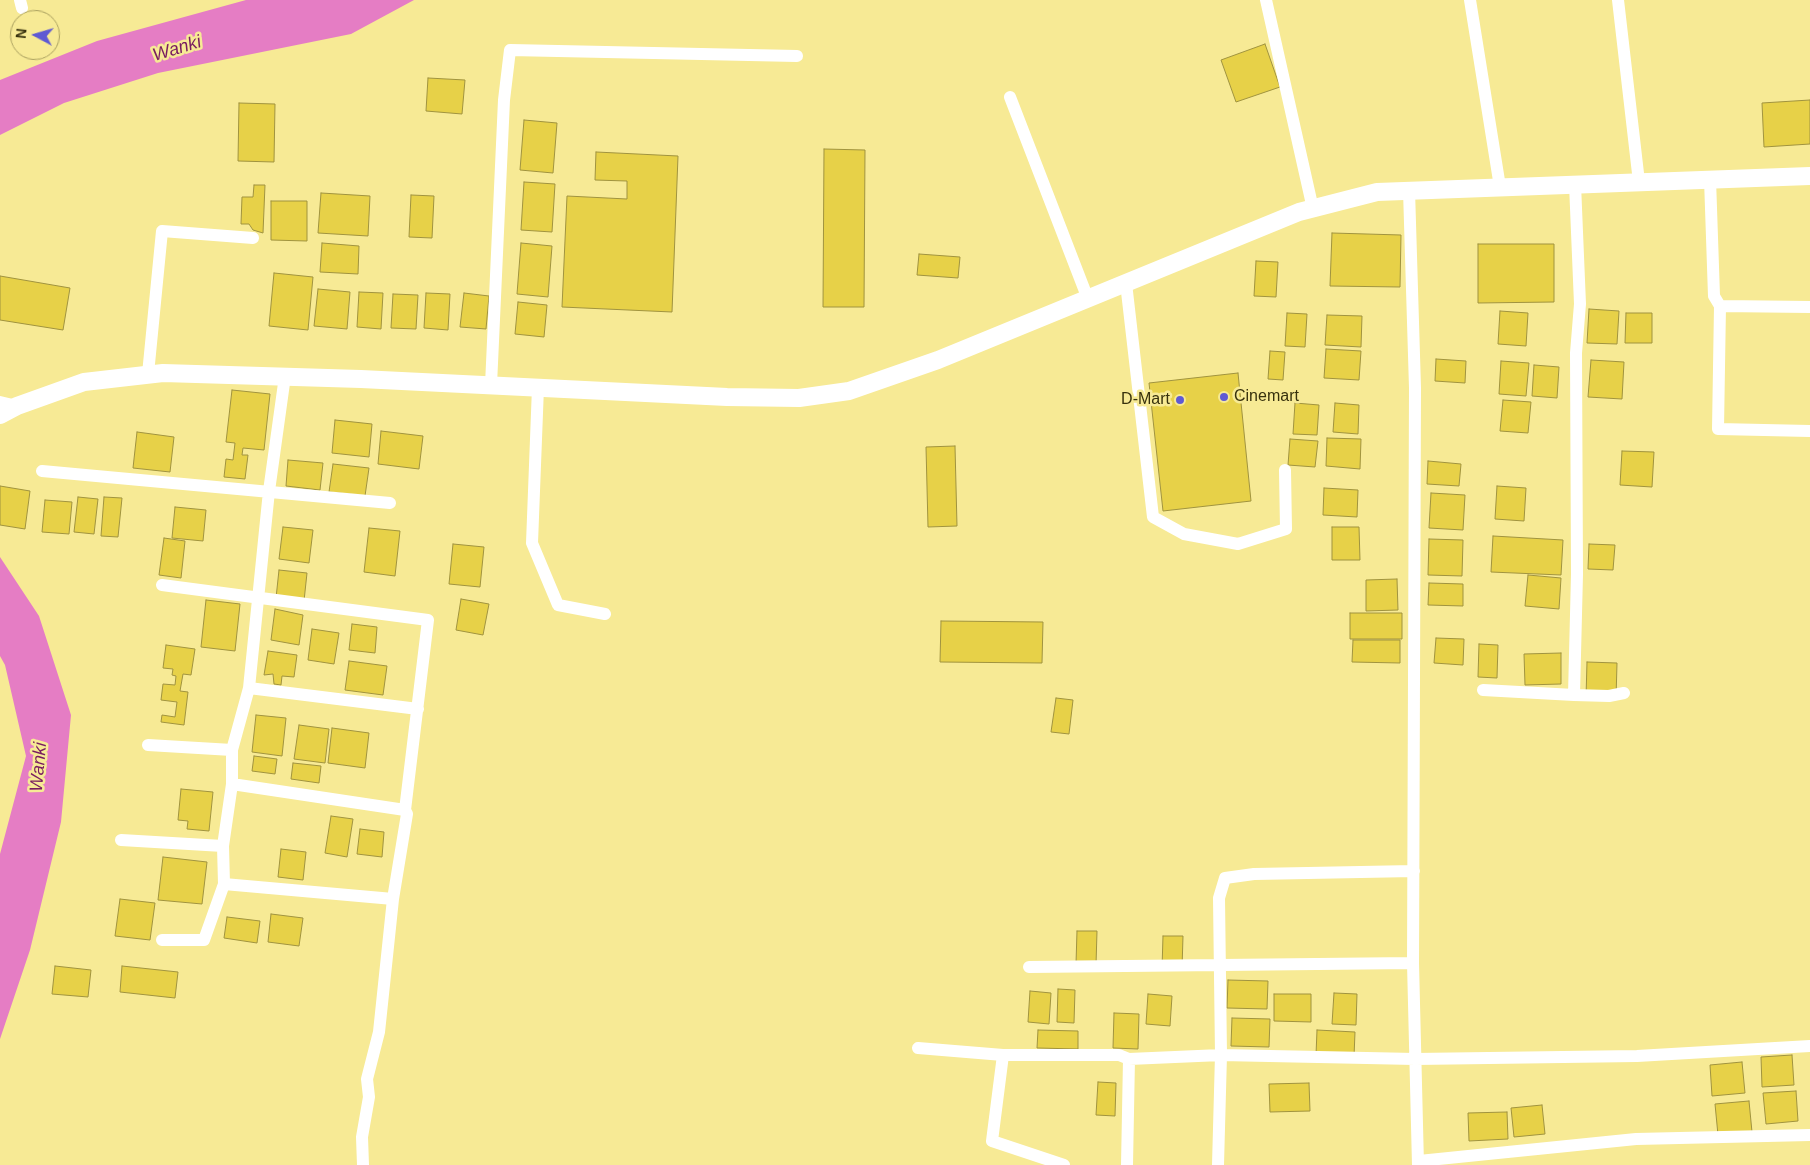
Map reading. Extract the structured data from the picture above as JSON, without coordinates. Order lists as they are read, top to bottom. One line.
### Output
{"water":["Wanki"],"places":["Cinemart","D-Mart"],"north":"left"}
